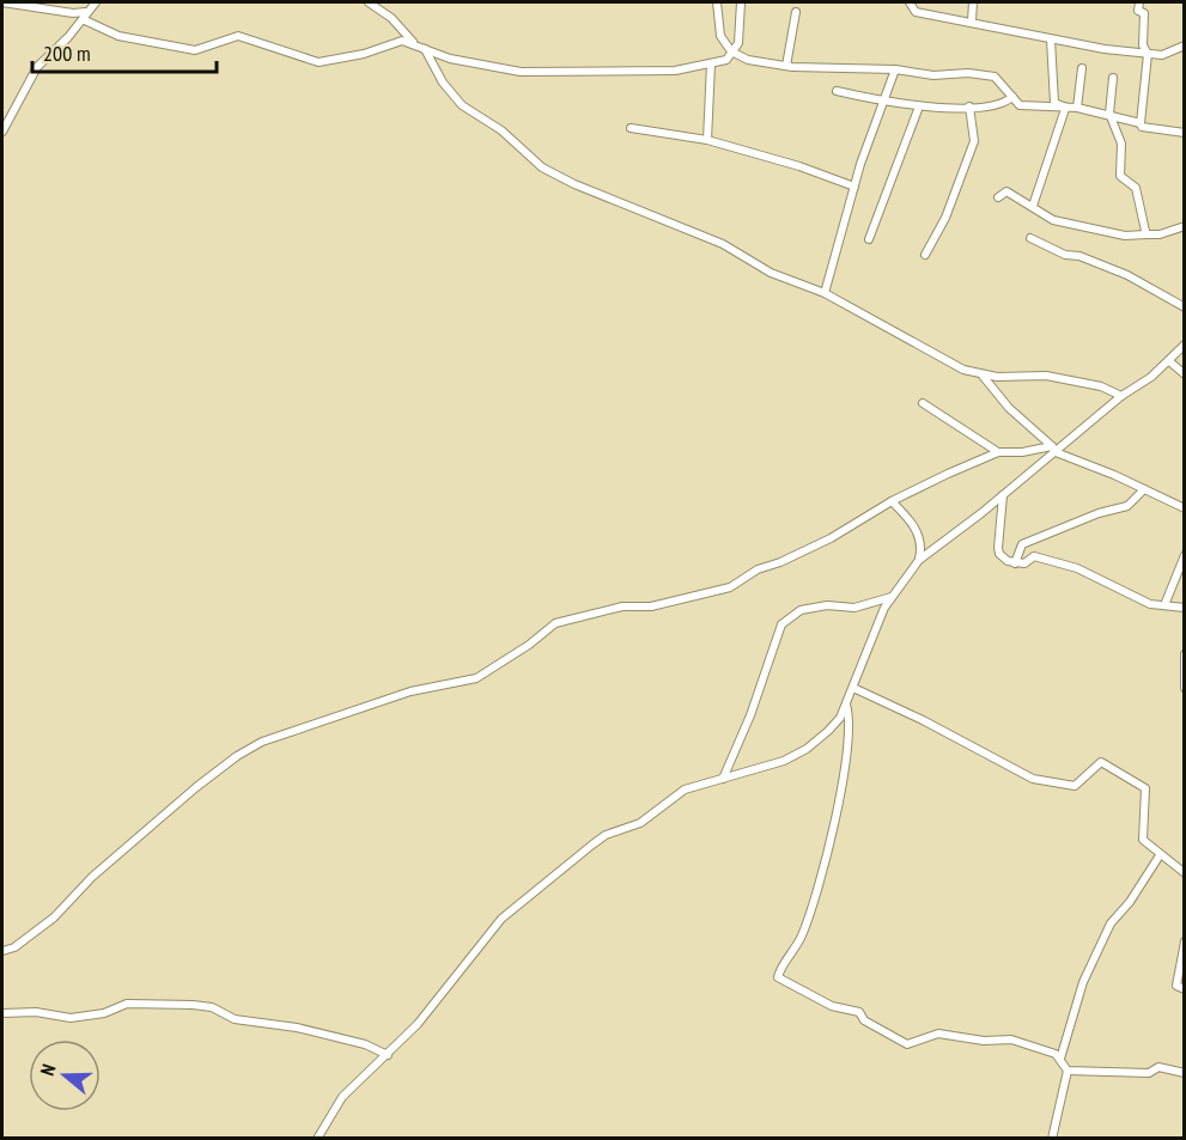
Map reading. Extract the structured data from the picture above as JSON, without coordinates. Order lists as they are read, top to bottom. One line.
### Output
{"scale_bar":"200 m","north":"left"}
